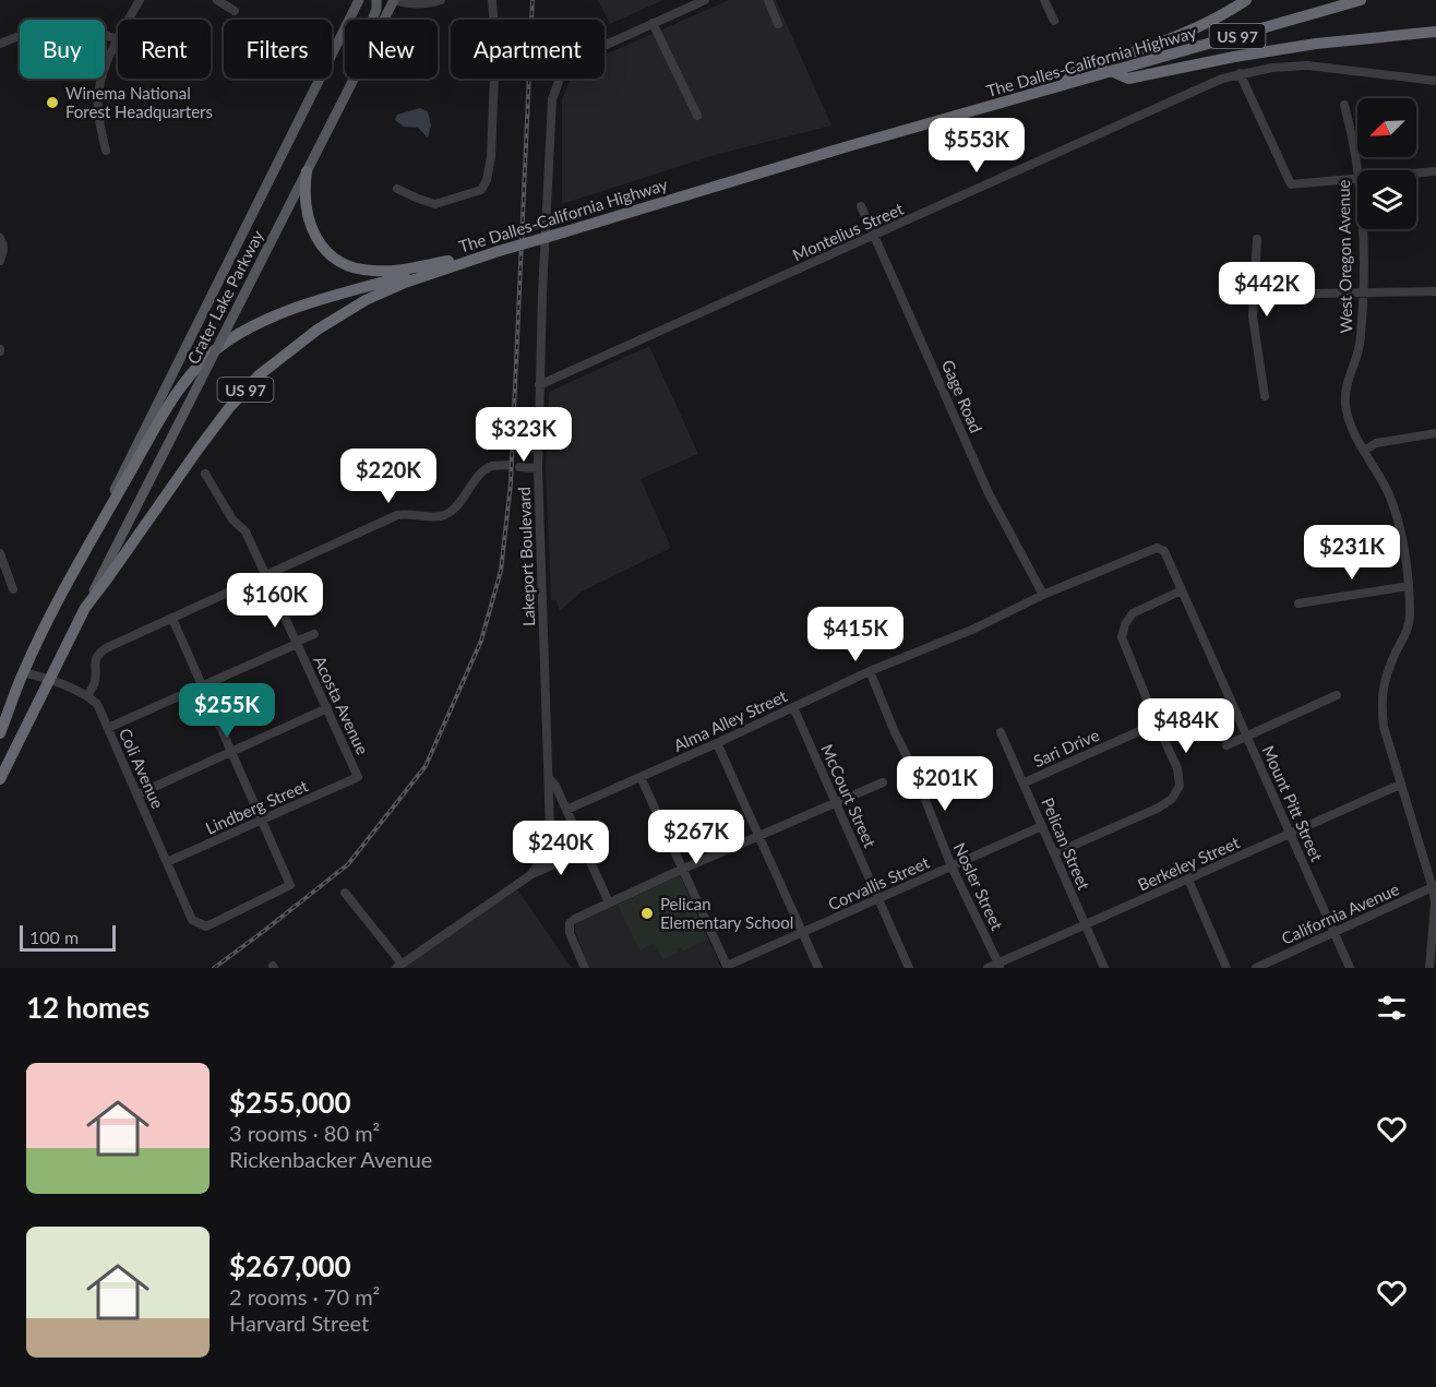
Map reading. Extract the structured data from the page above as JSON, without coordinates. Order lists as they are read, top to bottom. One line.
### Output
{"streets":{"highway":["US 97","The Dalles-California Highway"],"main road":["Crater Lake Parkway"],"street":["Montelius Street","West Oregon Avenue","Gage Road","Lakeport Boulevard","Acosta Avenue","Alma Alley Street","Sari Drive","Coli Avenue","McCourt Street","Mount Pitt Street","Lindberg Street","Pelican Street","Berkeley Street","Corvallis Street","Nosler Street","California Avenue"]},"crossings":[["US 97","The Dalles-California Highway"],["US 97","Crater Lake Parkway"],["US 97","Coli Avenue"],["The Dalles-California Highway","Crater Lake Parkway"],["The Dalles-California Highway","Coli Avenue"],["Montelius Street","Gage Road"],["Montelius Street","Lakeport Boulevard"],["West Oregon Avenue","Berkeley Street"],["West Oregon Avenue","California Avenue"],["Gage Road","Alma Alley Street"],["Acosta Avenue","Lindberg Street"],["Alma Alley Street","McCourt Street"],["Alma Alley Street","Mount Pitt Street"],["Alma Alley Street","Nosler Street"],["Sari Drive","Pelican Street"],["Coli Avenue","Lindberg Street"],["McCourt Street","Corvallis Street"],["Mount Pitt Street","Berkeley Street"],["Mount Pitt Street","California Avenue"],["Pelican Street","Berkeley Street"],["Pelican Street","Corvallis Street"],["Berkeley Street","Nosler Street"],["Corvallis Street","Nosler Street"]],"places":["Winema National Forest Headquarters","Pelican Elementary School"],"scale_bar":"100 m","north":"bottom left","page":{"chip":["Buy","Rent","Filters","New","Apartment"],"price":["$553K","$442K","$323K","$220K","$231K","$160K","$415K","$255K","$484K","$201K","$267K","$240K"],"scale":"100 m","heading":"12 homes","list":[{"name":"$255,000","note":"3 rooms · 80 m² · Rickenbacker Avenue"},{"name":"$267,000","note":"2 rooms · 70 m² · Harvard Street"}]}}
